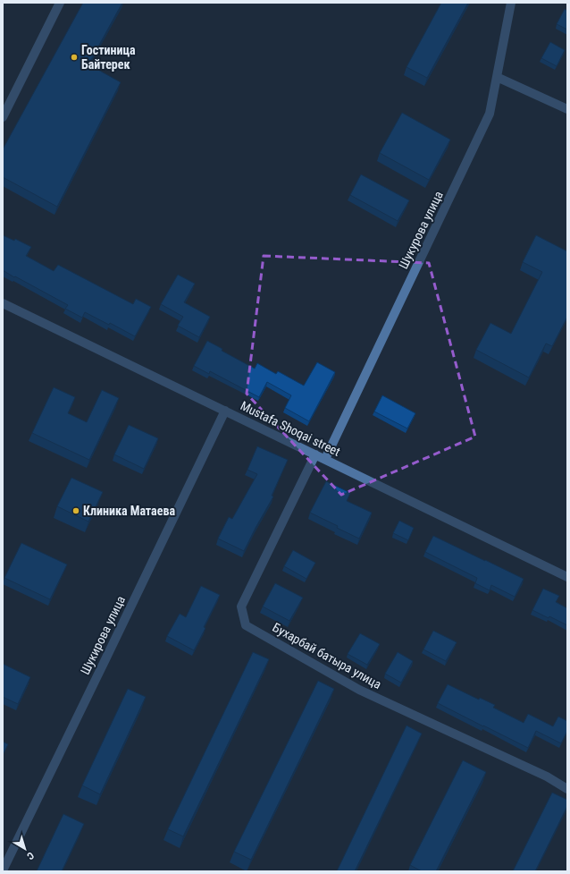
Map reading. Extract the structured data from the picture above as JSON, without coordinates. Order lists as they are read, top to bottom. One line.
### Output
{"streets":{"street":["Шукурова улица","Mustafa Shoqai street","Шукирова улица","Бухарбай батыра улица"]},"crossings":[["Шукурова улица","Mustafa Shoqai street"],["Mustafa Shoqai street","Шукирова улица"],["Mustafa Shoqai street","Бухарбай батыра улица"]],"places":["Гостиница Байтерек","Клиника Матаева"],"north":"bottom right"}
